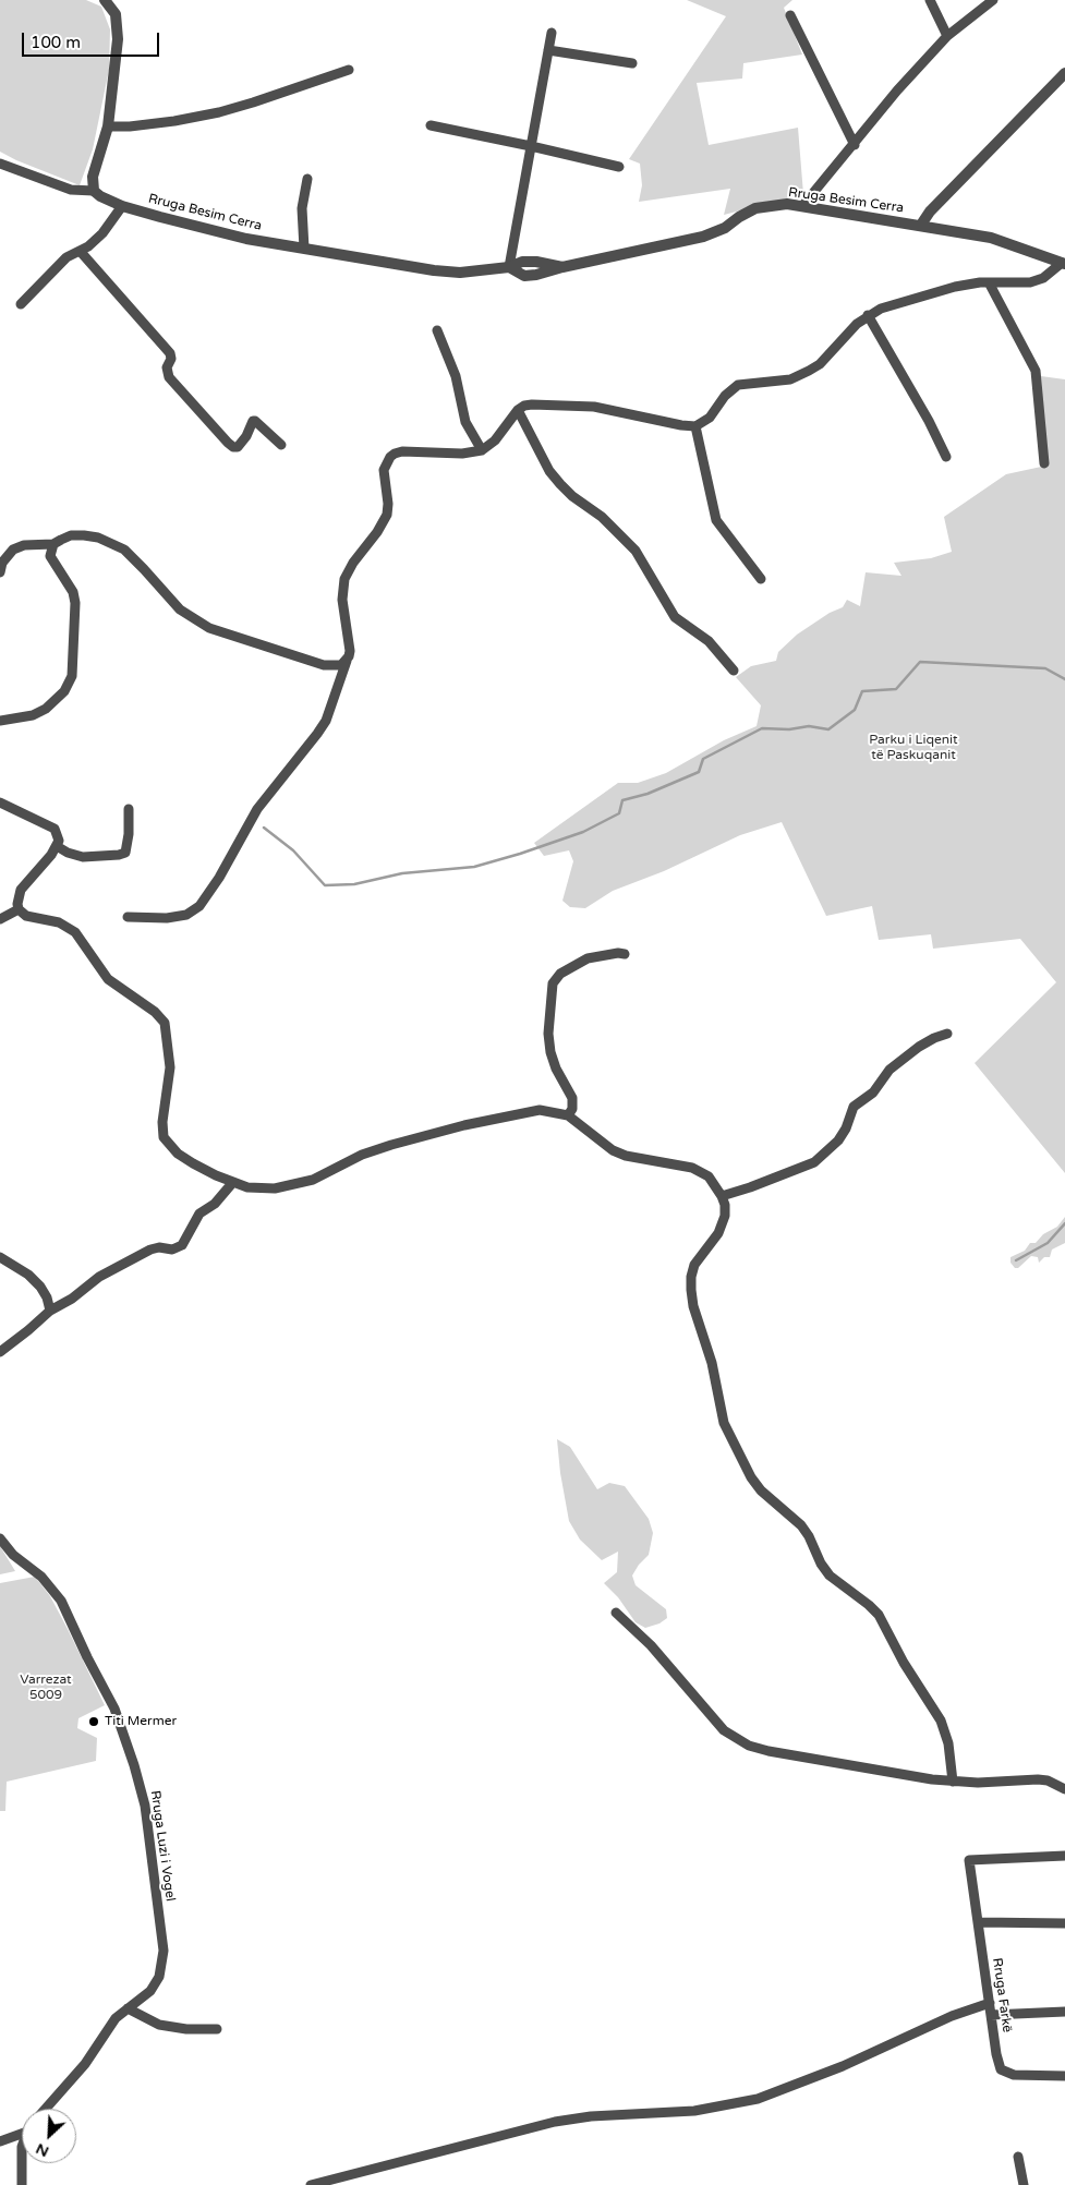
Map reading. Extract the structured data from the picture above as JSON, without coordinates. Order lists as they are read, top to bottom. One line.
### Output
{"streets":{"street":["Rruga Besim Cerra","Rruga Luzi i Vogel","Rruga Farkë"]},"parks":["Parku i Liqenit të Paskuqanit","Varrezat 5009"],"places":["Titi Mermer"],"scale_bar":"100 m","north":"bottom left"}
